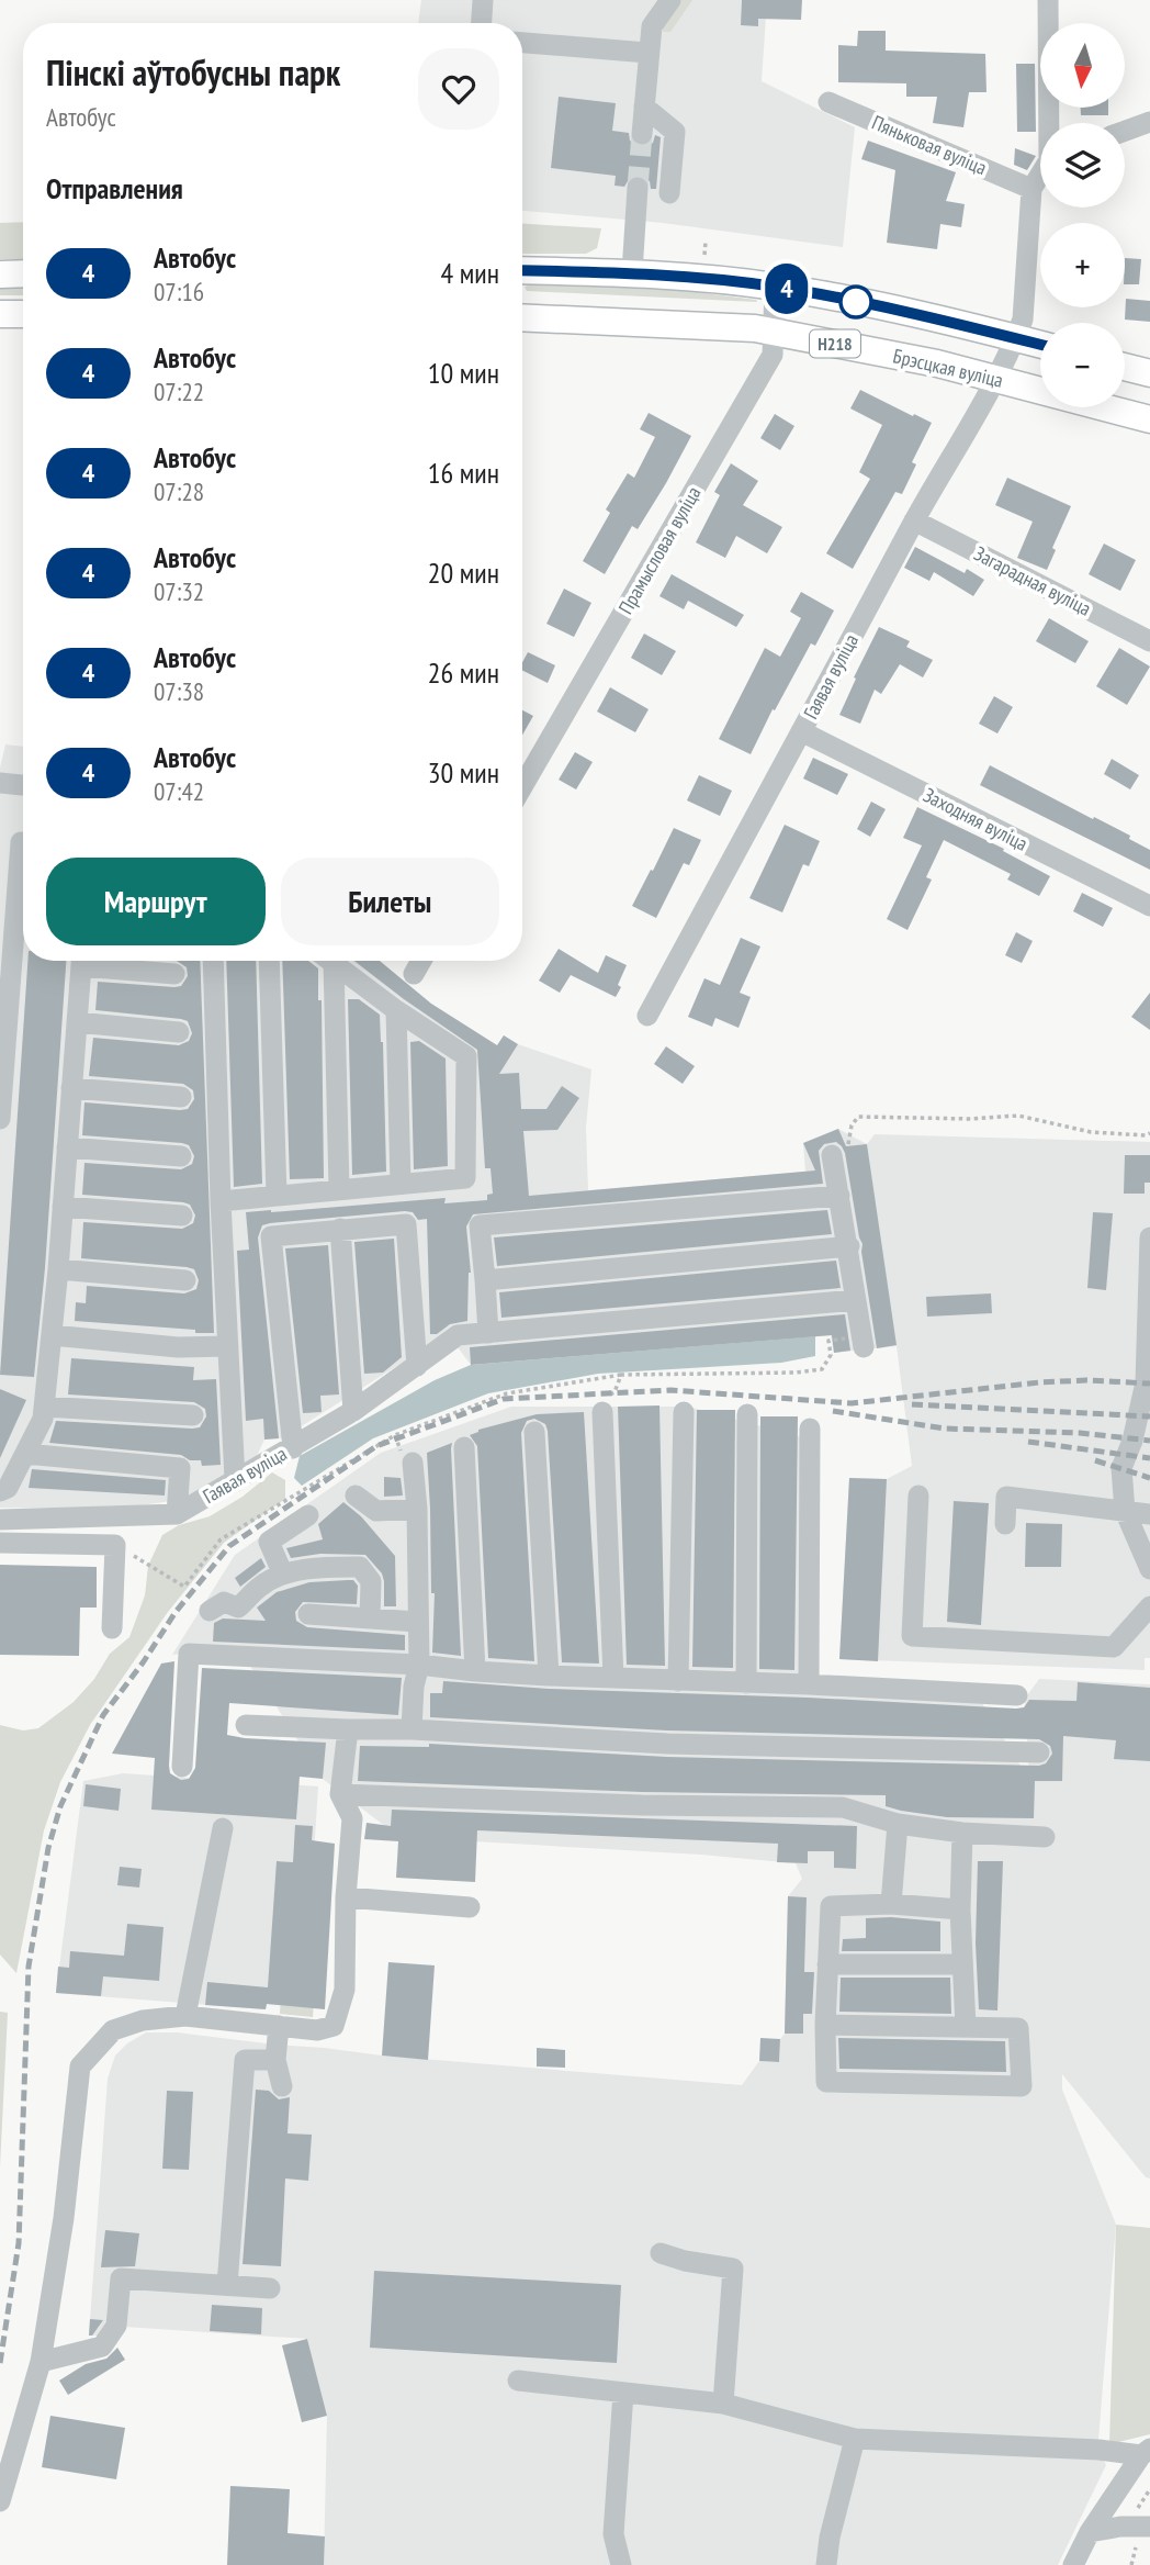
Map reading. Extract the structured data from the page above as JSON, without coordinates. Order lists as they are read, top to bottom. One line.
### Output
{"streets":{"main road":["Н218","Брэсцкая вуліца"],"street":["Пяньковая вуліца","Прамысловая вуліца","Загарадная вуліца","Гаявая вуліца","Заходняя вуліца"]},"crossings":[["Пяньковая вуліца","Гаявая вуліца"],["Н218","Прамысловая вуліца"],["Н218","Гаявая вуліца"],["Брэсцкая вуліца","Прамысловая вуліца"],["Брэсцкая вуліца","Гаявая вуліца"],["Загарадная вуліца","Гаявая вуліца"],["Гаявая вуліца","Заходняя вуліца"]],"lines":["bus line 4"],"north":"bottom","page":{"on_map":"4","map_buttons":["+","−"],"heading":[["Пінскі аўтобусны парк","Автобус"],"Отправления"],"list":[{"mark":"4","name":"Автобус","note":"07:16","value":"4 мин"},{"mark":"4","name":"Автобус","note":"07:22","value":"10 мин"},{"mark":"4","name":"Автобус","note":"07:28","value":"16 мин"},{"mark":"4","name":"Автобус","note":"07:32","value":"20 мин"},{"mark":"4","name":"Автобус","note":"07:38","value":"26 мин"},{"mark":"4","name":"Автобус","note":"07:42","value":"30 мин"}],"buttons":["Маршрут","Билеты"]}}
